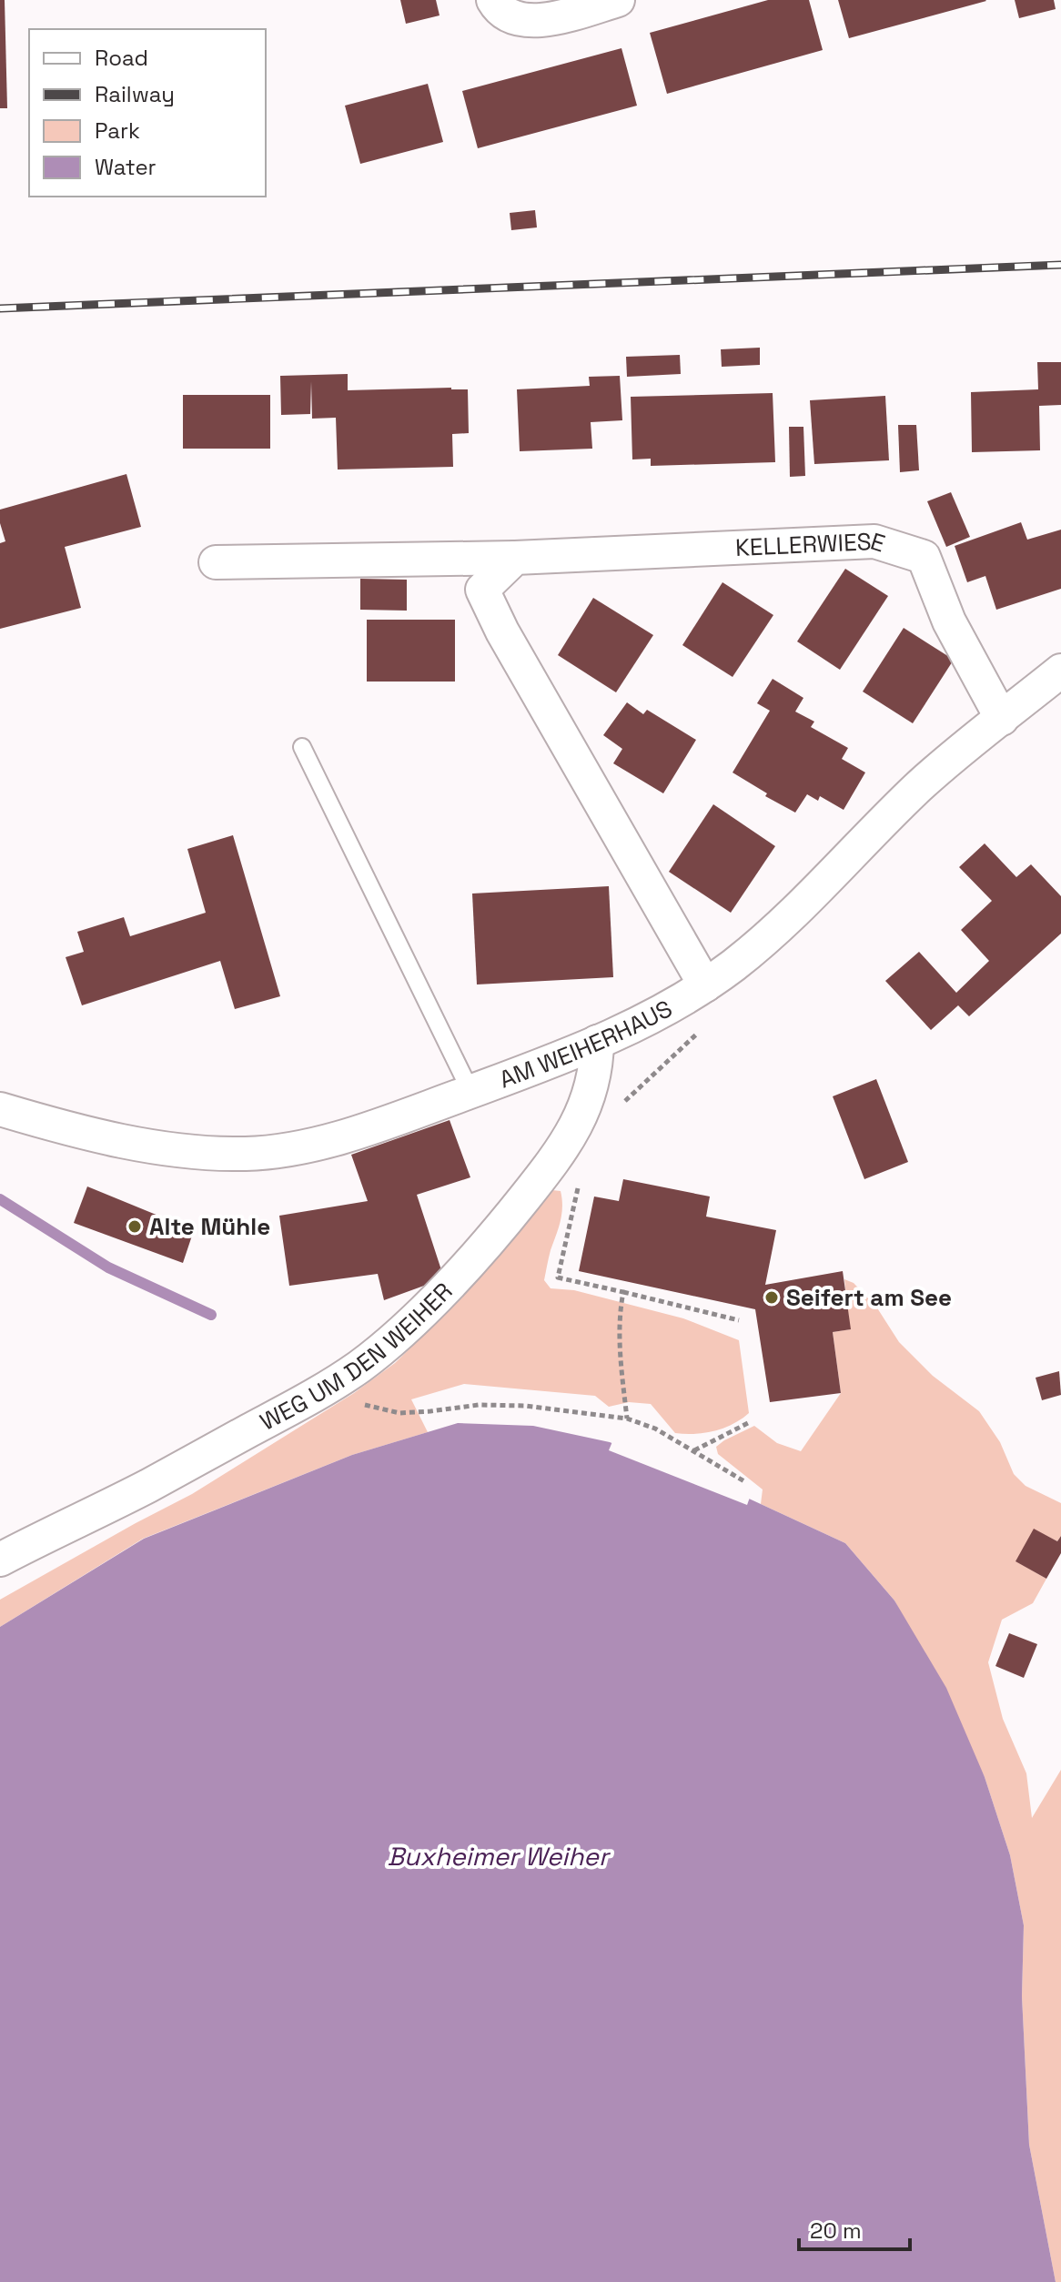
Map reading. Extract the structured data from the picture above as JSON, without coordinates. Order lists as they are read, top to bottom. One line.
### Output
{"streets":{"street":["KELLERWIESE","AM WEIHERHAUS","WEG UM DEN WEIHER"]},"crossings":[["KELLERWIESE","AM WEIHERHAUS"],["AM WEIHERHAUS","WEG UM DEN WEIHER"]],"water":["Buxheimer Weiher"],"places":["Alte Mühle","Seifert am See"],"legend":["Road","Railway","Park","Water"],"scale_bar":"20 m"}
